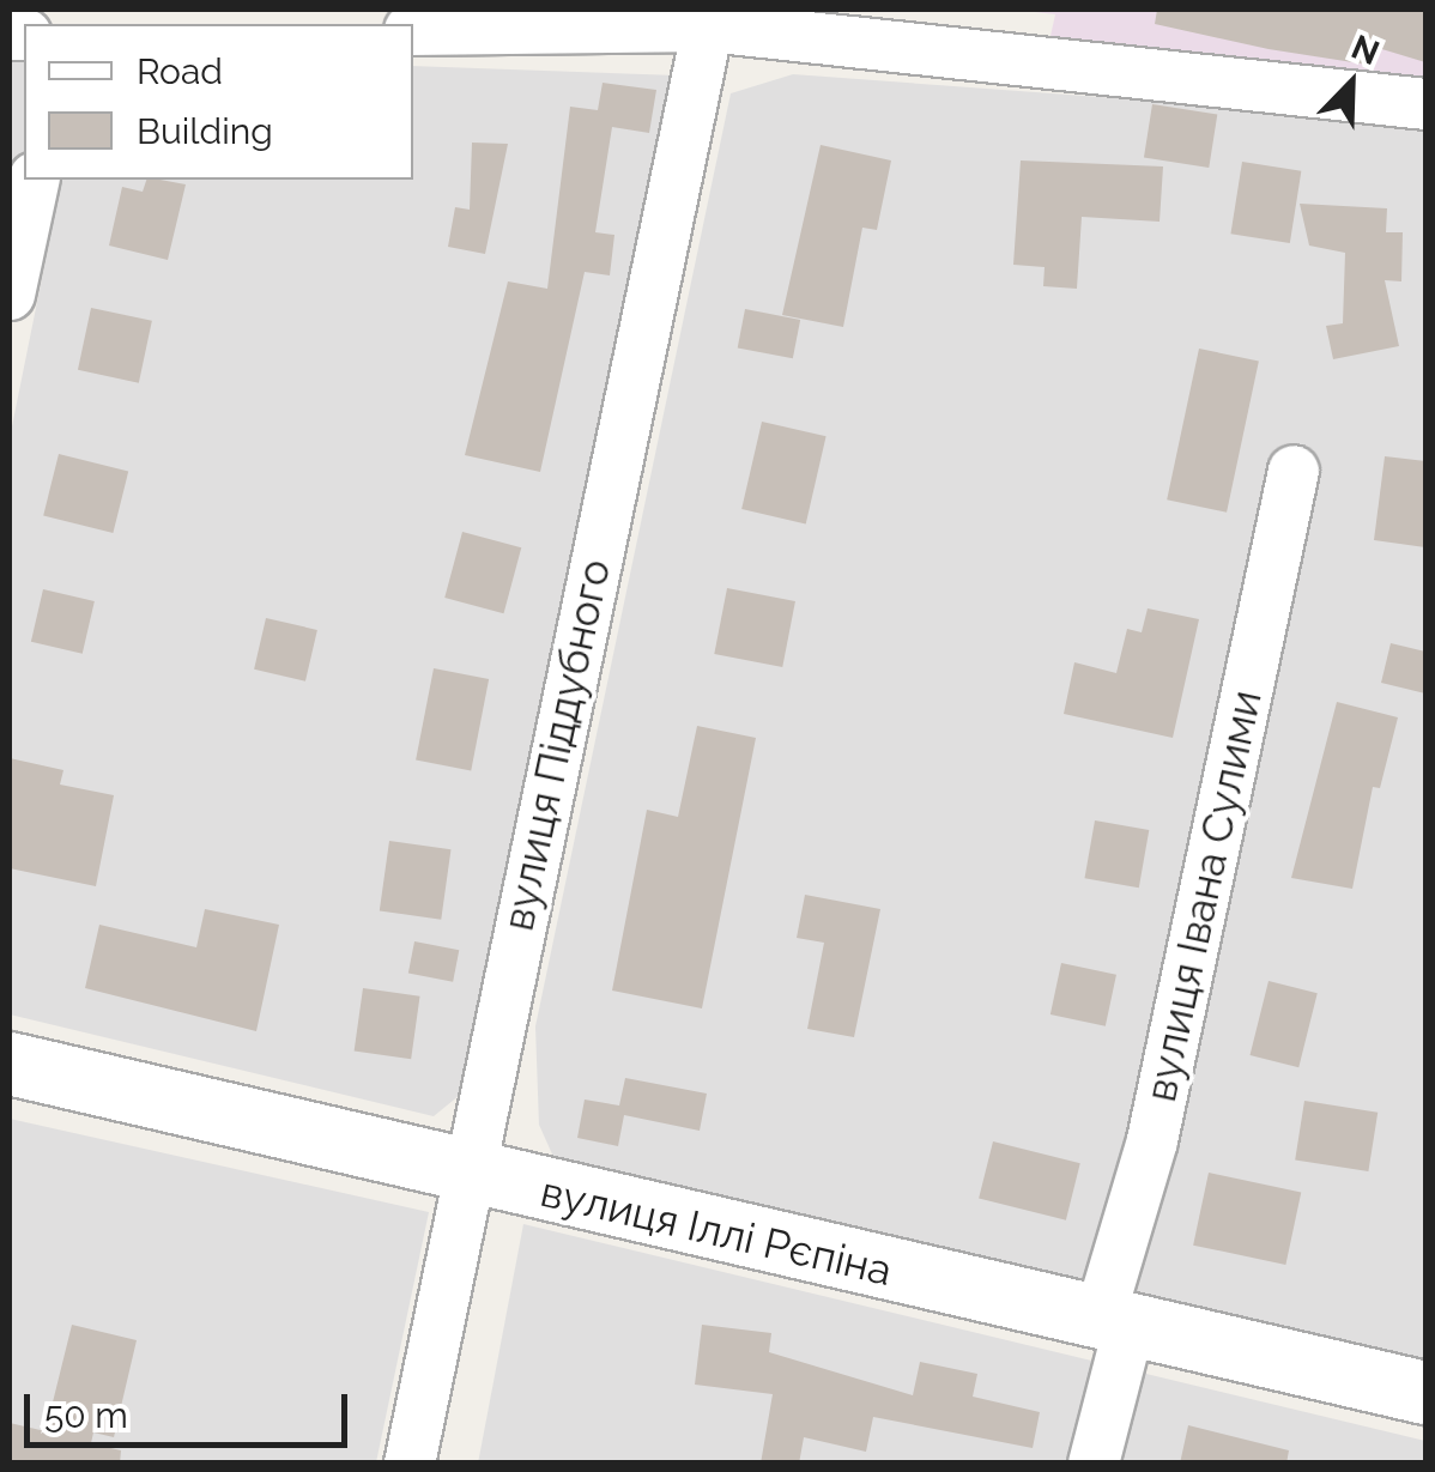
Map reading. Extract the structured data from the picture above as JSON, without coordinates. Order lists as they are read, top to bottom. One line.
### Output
{"streets":{"street":["вулиця Піддубного","вулиця Івана Сулими","вулиця Іллі Рєпіна"]},"crossings":[["вулиця Піддубного","вулиця Іллі Рєпіна"],["вулиця Івана Сулими","вулиця Іллі Рєпіна"]],"legend":["Road","Building"],"scale_bar":"50 m","north":"top right"}
